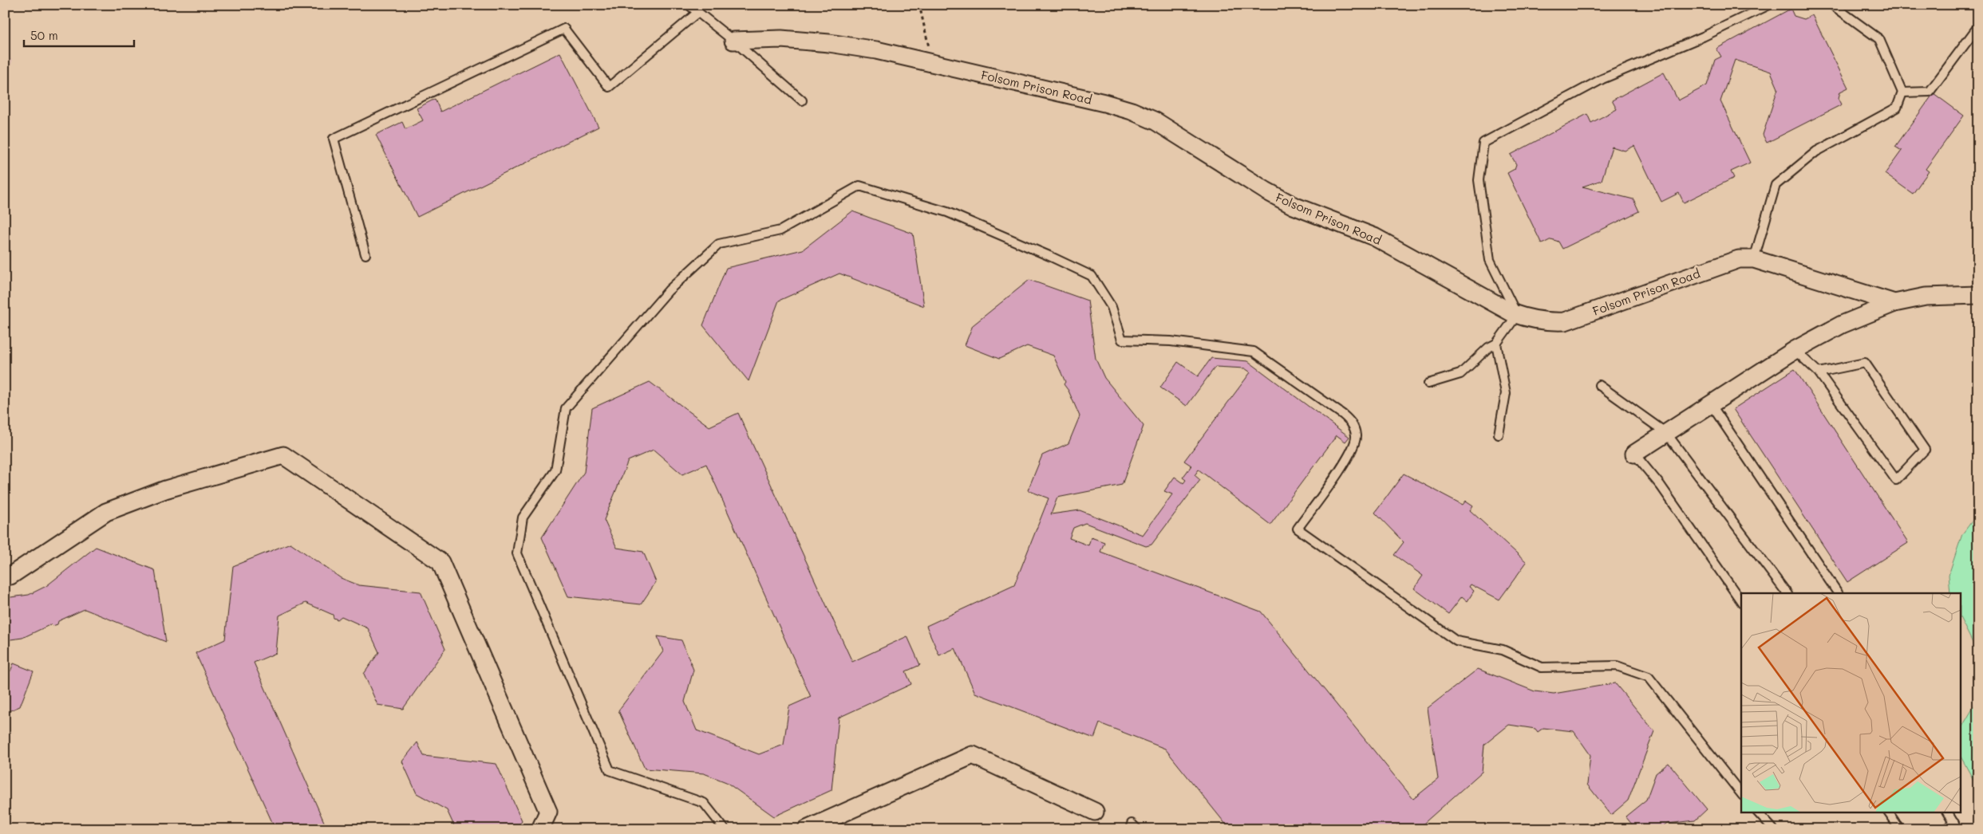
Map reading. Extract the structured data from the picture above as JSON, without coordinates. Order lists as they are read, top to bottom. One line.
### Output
{"streets":{"street":["Folsom Prison Road"]},"scale_bar":"50 m"}
